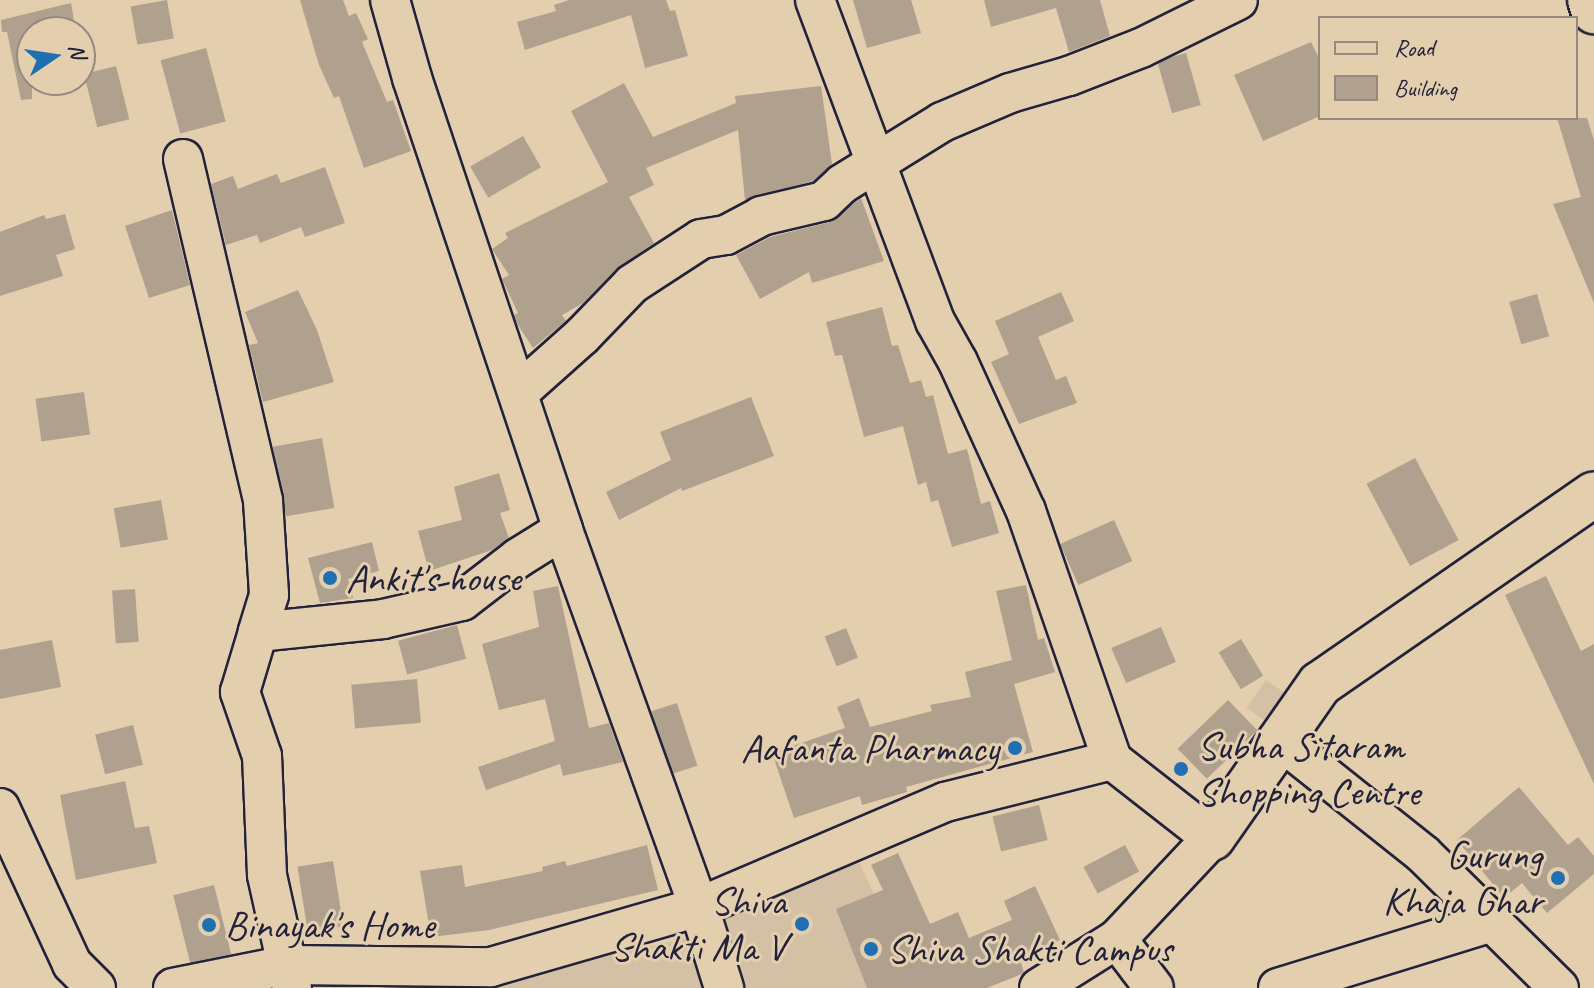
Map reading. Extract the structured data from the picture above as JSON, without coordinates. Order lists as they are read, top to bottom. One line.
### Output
{"places":["Ankit's house","Aafanta Pharmacy","Subha Sitaram Shopping Centre","Gurung Khaja Ghar","Shiva Shakti Ma V","Binayak's Home","Shiva Shakti Campus"],"legend":["Road","Building"],"north":"right"}
